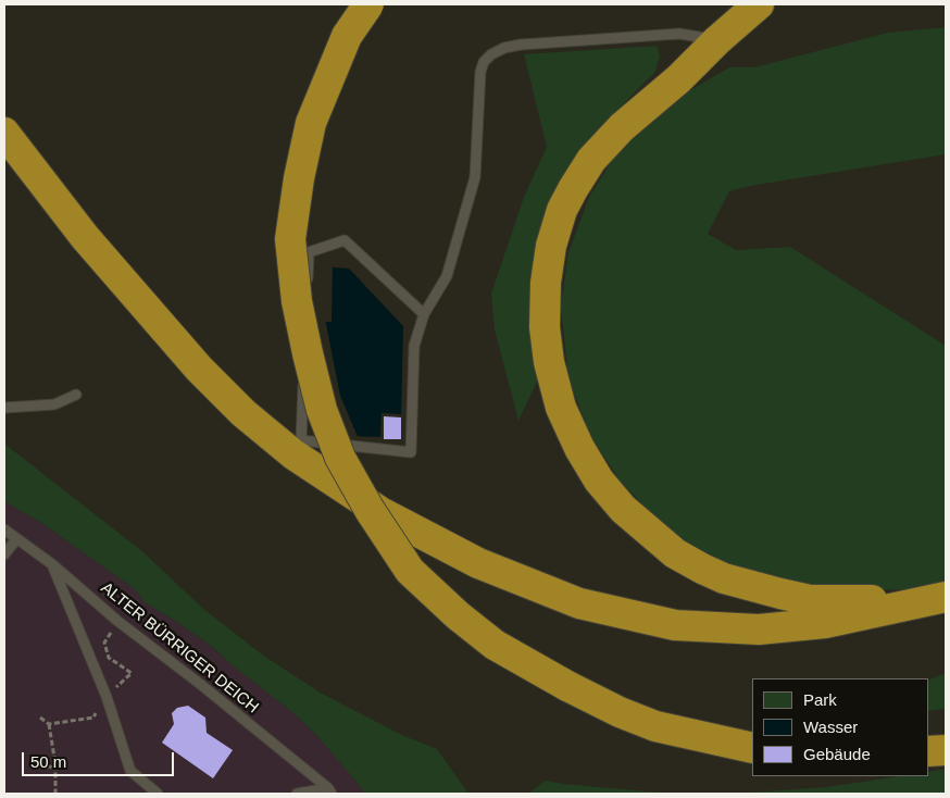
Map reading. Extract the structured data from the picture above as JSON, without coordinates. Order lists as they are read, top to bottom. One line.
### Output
{"streets":{"lane":["ALTER BÜRRIGER DEICH"]},"legend":["Park","Wasser","Gebäude"],"scale_bar":"50 m"}
